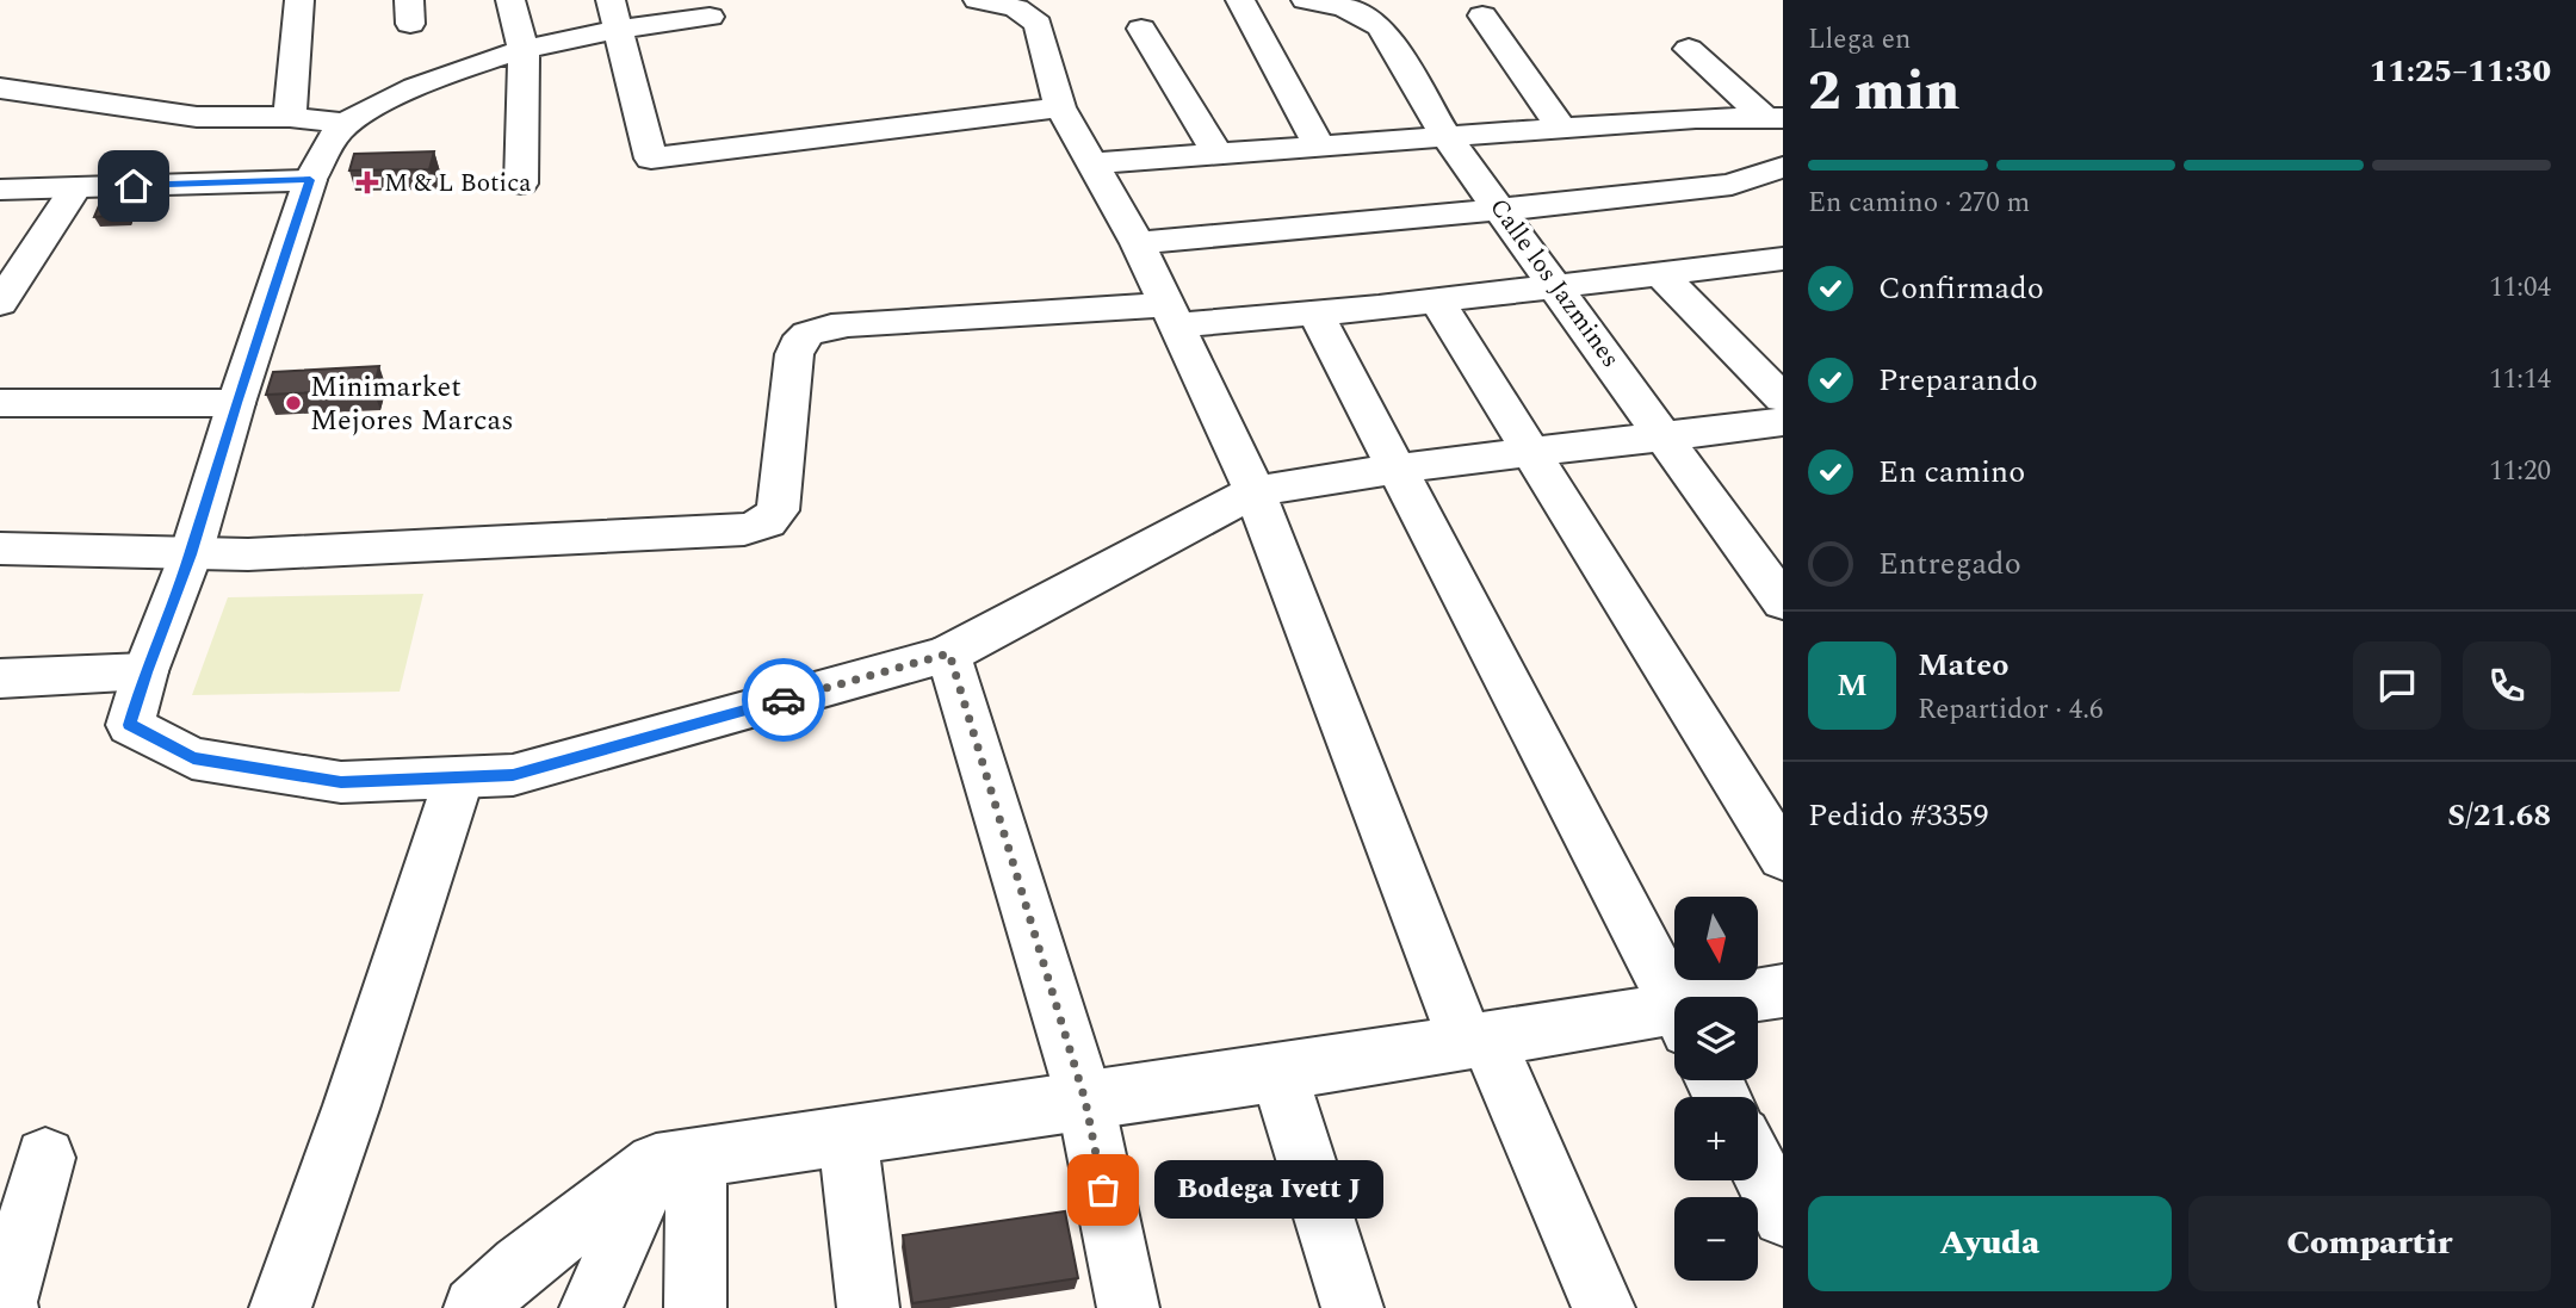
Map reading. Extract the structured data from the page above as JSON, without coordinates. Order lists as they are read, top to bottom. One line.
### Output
{"streets":{"street":["Calle los Jazmines"]},"places":{"health":["M & L Botica"],"other":["Minimarket Mejores Marcas","Bodega Ivett J"]},"north":"bottom","page":{"heading":["2 min","Llega en","11:25–11:30"],"panel":["Mateo","Repartidor · 4.6","Pedido #3359","S/21.68"],"bar":"En camino · 270 m","list":[["Confirmado","11:04"],["Preparando","11:14"],["En camino","11:20"],"Entregado"],"round":"M","map_buttons":["+","−"],"bubble":"Bodega Ivett J","buttons":["Ayuda","Compartir"]}}
